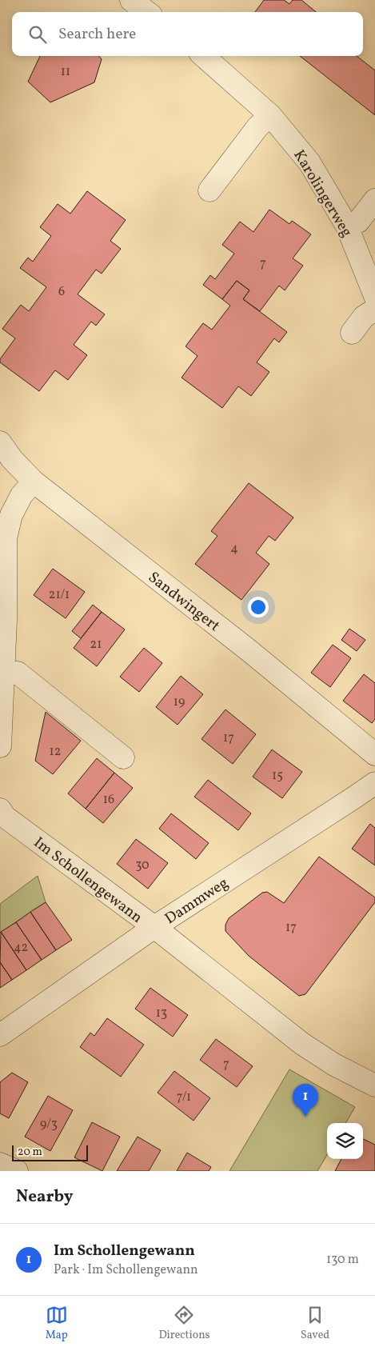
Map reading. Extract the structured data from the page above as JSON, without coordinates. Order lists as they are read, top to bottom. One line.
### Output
{"streets":{"street":["Karolingerweg","Sandwingert","Im Schollengewann","Dammweg"]},"crossings":[["Im Schollengewann","Dammweg"]],"house_numbers":["11","7","6","4","21/1","21","19","17","12","15","16","30","17","42","13","7","7/1","9/3"],"scale_bar":"20 m","page":{"search":"Search here","pins":"1","scale":"20 m","heading":"Nearby","list":[{"mark":"1","name":"Im Schollengewann","note":"Park · Im Schollengewann","value":"130 m"}],"nav":["Map","Directions","Saved"]}}
